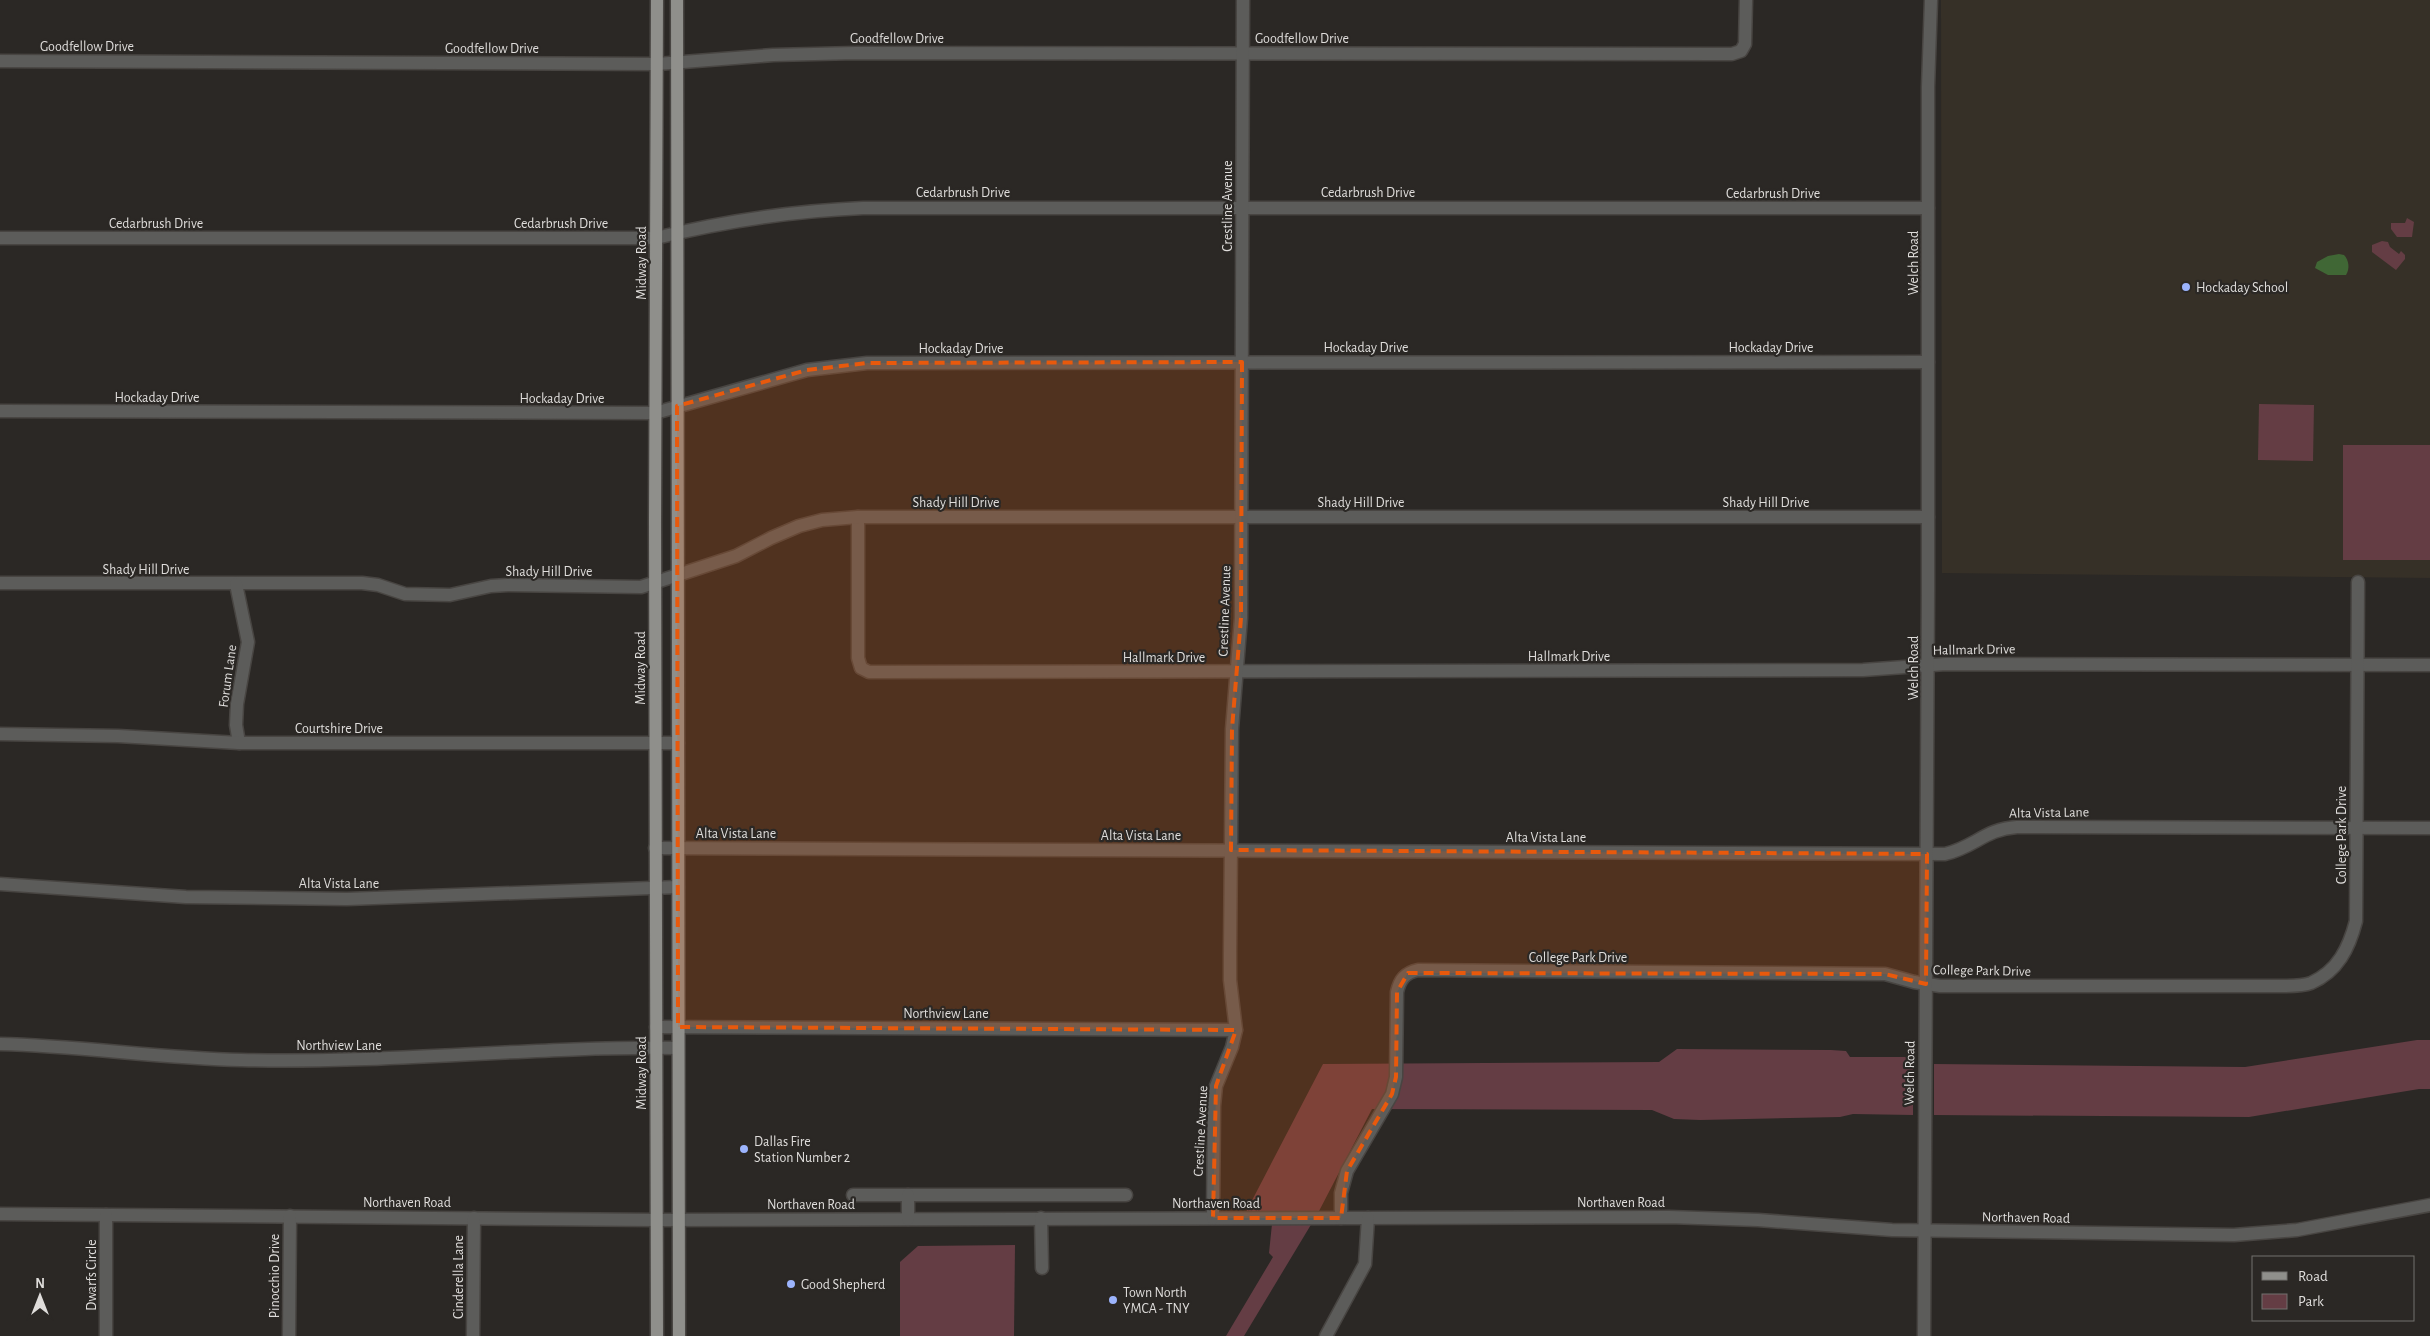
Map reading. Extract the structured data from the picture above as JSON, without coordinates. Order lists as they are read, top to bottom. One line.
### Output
{"streets":{"main road":["Midway Road"],"street":["Goodfellow Drive","Cedarbrush Drive","Crestline Avenue","Welch Road","Hockaday Drive","Shady Hill Drive","Hallmark Drive","Forum Lane","Courtshire Drive","Alta Vista Lane","College Park Drive","Northview Lane","Northaven Road","Dwarfs Circle","Pinocchio Drive","Cinderella Lane"]},"crossings":[["Goodfellow Drive","Crestline Avenue"],["Goodfellow Drive","Midway Road"],["Cedarbrush Drive","Crestline Avenue"],["Cedarbrush Drive","Midway Road"],["Cedarbrush Drive","Welch Road"],["Crestline Avenue","Hockaday Drive"],["Crestline Avenue","Shady Hill Drive"],["Crestline Avenue","Hallmark Drive"],["Crestline Avenue","Alta Vista Lane"],["Crestline Avenue","Northview Lane"],["Crestline Avenue","Northaven Road"],["Midway Road","Hockaday Drive"],["Midway Road","Shady Hill Drive"],["Midway Road","Courtshire Drive"],["Midway Road","Alta Vista Lane"],["Midway Road","Northview Lane"],["Midway Road","Northaven Road"],["Welch Road","Hockaday Drive"],["Welch Road","Shady Hill Drive"],["Welch Road","Hallmark Drive"],["Welch Road","Alta Vista Lane"],["Welch Road","College Park Drive"],["Welch Road","Northaven Road"],["Shady Hill Drive","Hallmark Drive"],["Shady Hill Drive","Forum Lane"],["Hallmark Drive","College Park Drive"],["Forum Lane","Courtshire Drive"],["Alta Vista Lane","College Park Drive"],["College Park Drive","Northaven Road"],["Northaven Road","Dwarfs Circle"],["Northaven Road","Pinocchio Drive"],["Northaven Road","Cinderella Lane"]],"places":["Hockaday School","Dallas Fire Station Number 2","Good Shepherd","Town North YMCA - TNY"],"legend":["Road","Park"],"north":"top"}
